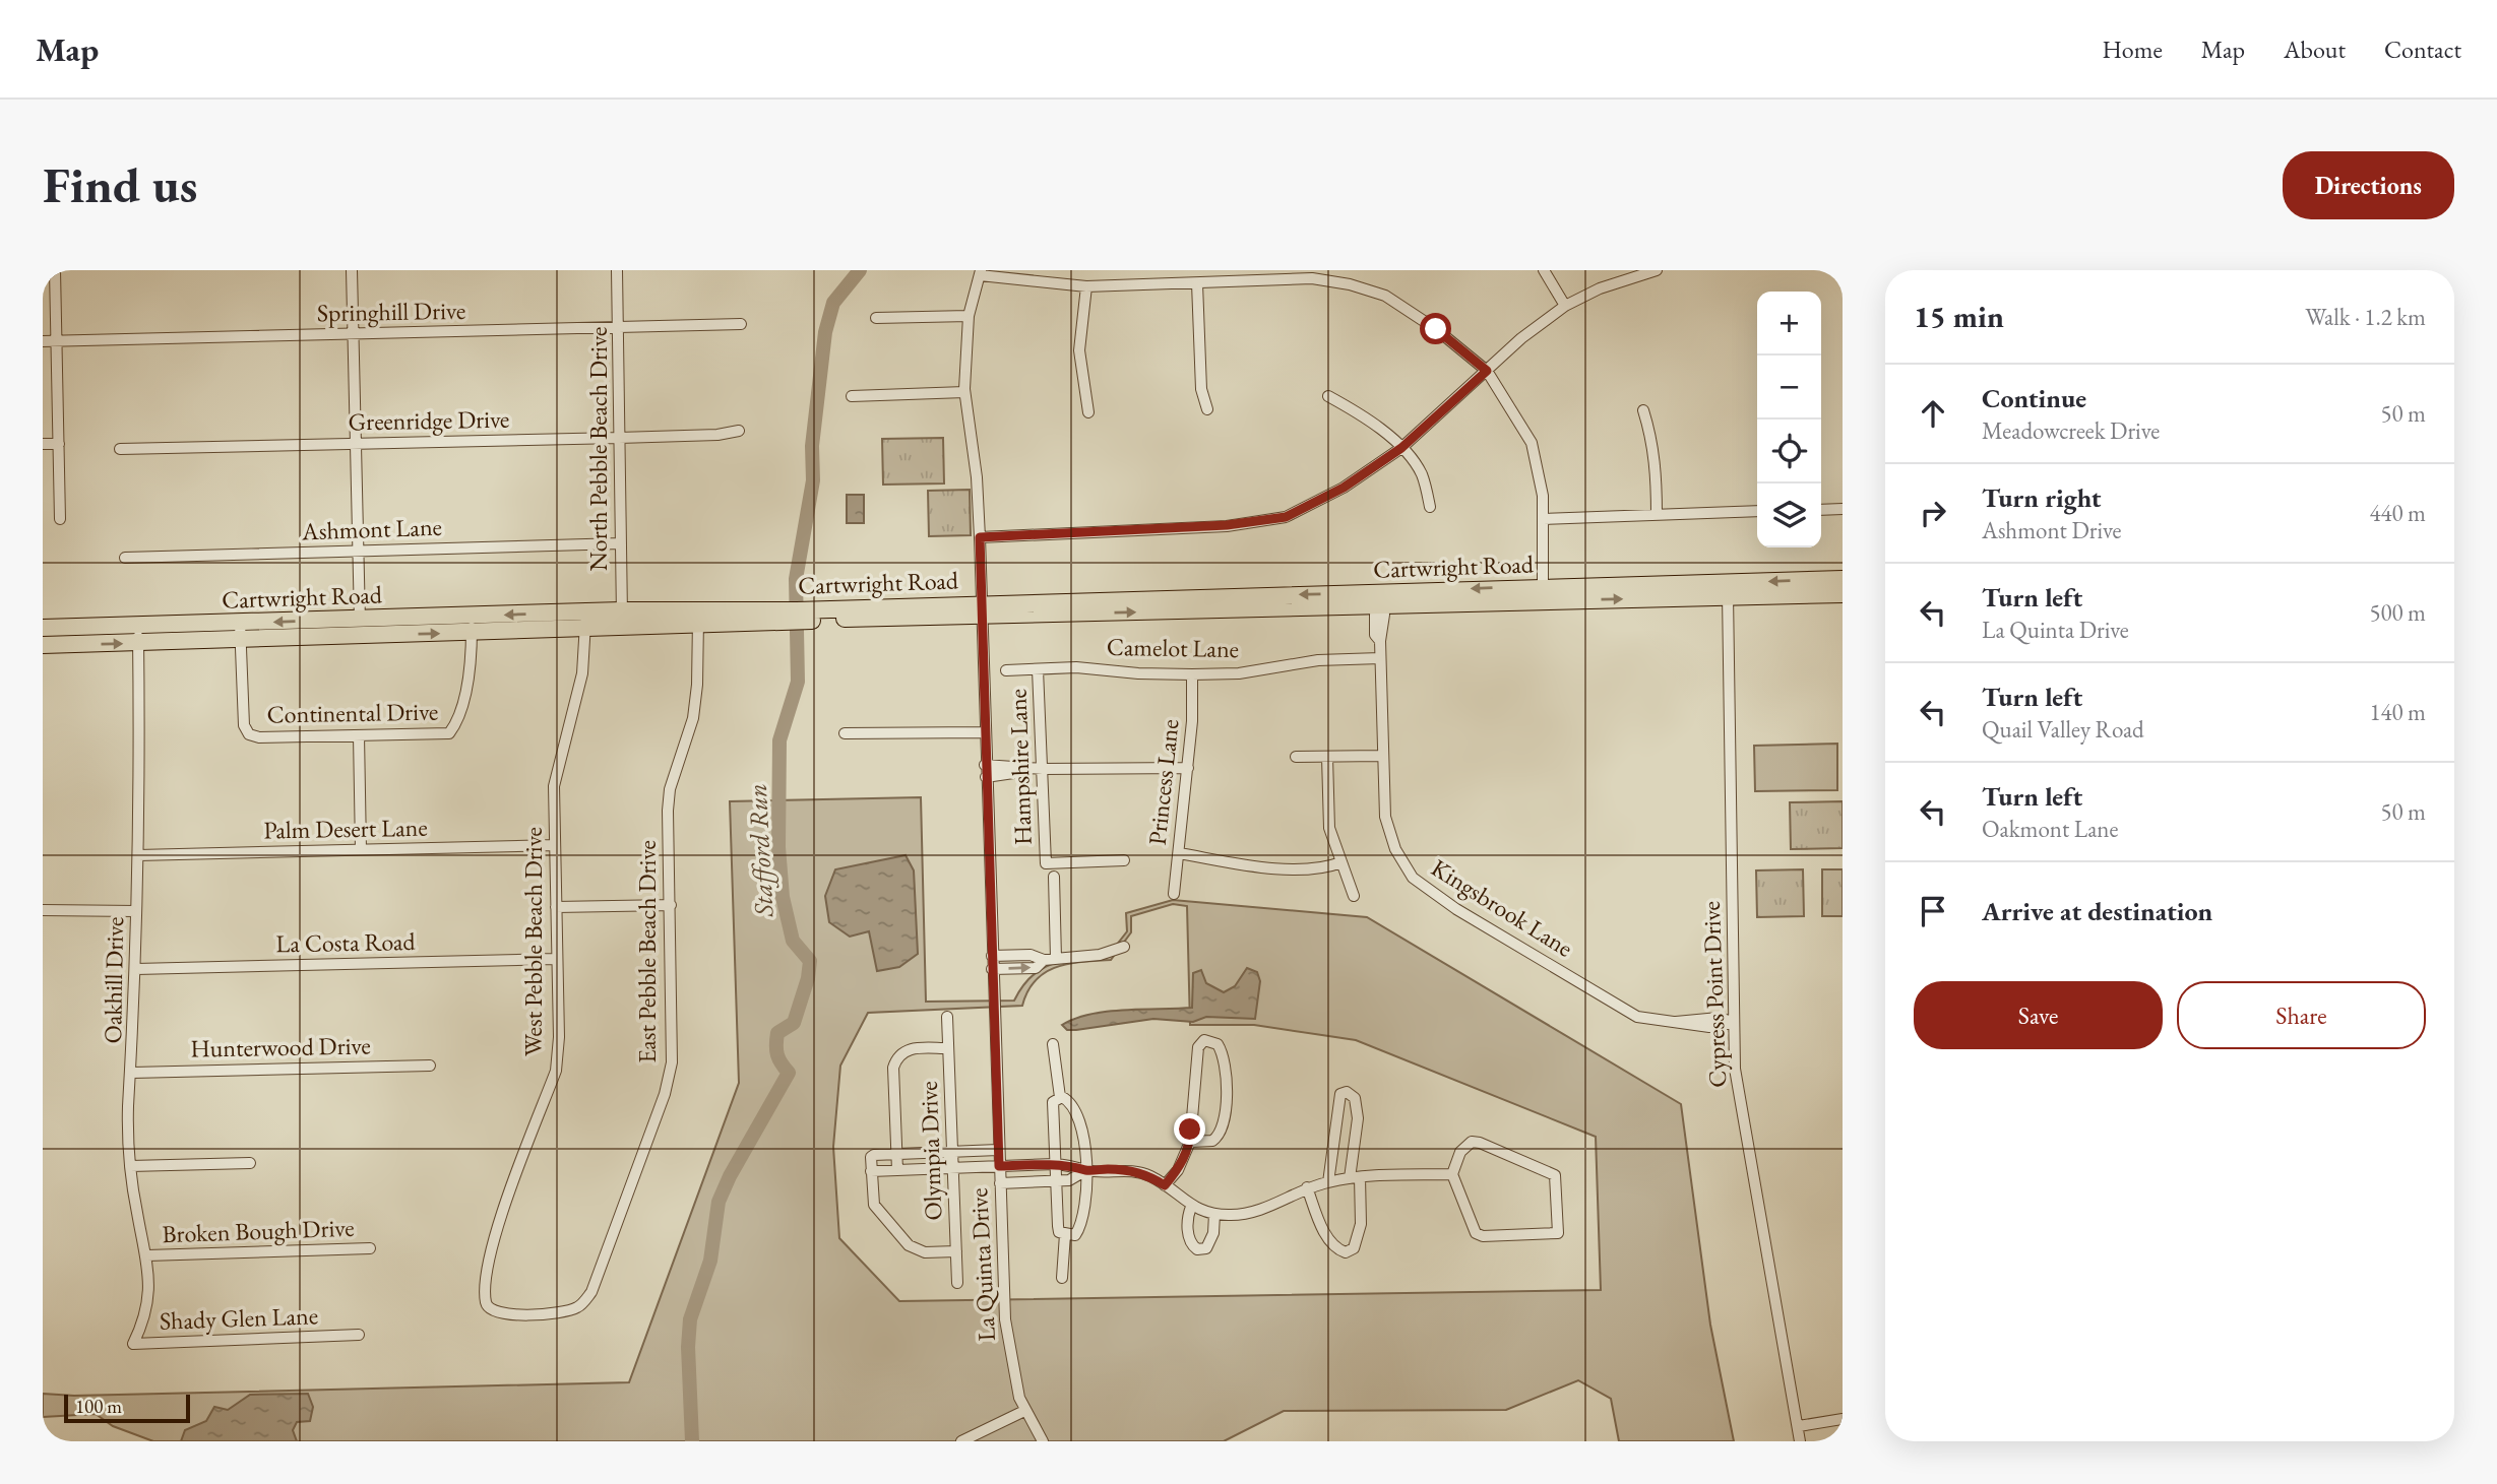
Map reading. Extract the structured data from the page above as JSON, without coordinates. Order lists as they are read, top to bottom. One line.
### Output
{"streets":{"main road":["Cartwright Road"],"street":["Springhill Drive","Greenridge Drive","North Pebble Beach Drive","Ashmont Lane","Camelot Lane","Continental Drive","Hampshire Lane","Princess Lane","Palm Desert Lane","Kingsbrook Lane","West Pebble Beach Drive","La Costa Road","East Pebble Beach Drive","Oakhill Drive","Cypress Point Drive","Hunterwood Drive","Olympia Drive","Broken Bough Drive","La Quinta Drive","Shady Glen Lane"]},"crossings":[["Springhill Drive","North Pebble Beach Drive"],["Greenridge Drive","North Pebble Beach Drive"],["North Pebble Beach Drive","Ashmont Lane"],["North Pebble Beach Drive","Cartwright Road"],["Cartwright Road","Continental Drive"],["Cartwright Road","Kingsbrook Lane"],["Cartwright Road","West Pebble Beach Drive"],["Cartwright Road","East Pebble Beach Drive"],["Cartwright Road","Oakhill Drive"],["Cartwright Road","Cypress Point Drive"],["Cartwright Road","La Quinta Drive"],["Camelot Lane","Hampshire Lane"],["Camelot Lane","Princess Lane"],["Camelot Lane","Kingsbrook Lane"],["Palm Desert Lane","West Pebble Beach Drive"],["Palm Desert Lane","Oakhill Drive"],["Kingsbrook Lane","Cypress Point Drive"],["West Pebble Beach Drive","La Costa Road"],["West Pebble Beach Drive","East Pebble Beach Drive"],["La Costa Road","Oakhill Drive"],["Oakhill Drive","Hunterwood Drive"],["Oakhill Drive","Broken Bough Drive"],["Oakhill Drive","Shady Glen Lane"]],"water":["Stafford Run"],"scale_bar":"100 m","page":{"header":"Map","nav":["Home","Map","About","Contact"],"buttons":["Directions",["Save","Share"]],"title":"Find us","heading":["15 min","Walk · 1.2 km"],"map_buttons":["+","−"],"list":[["Continue","Meadowcreek Drive","50 m"],["Turn right","Ashmont Drive","440 m"],["Turn left","La Quinta Drive","500 m"],["Turn left","Quail Valley Road","140 m"],["Turn left","Oakmont Lane","50 m"],"Arrive at destination"],"scale":"100 m"}}
